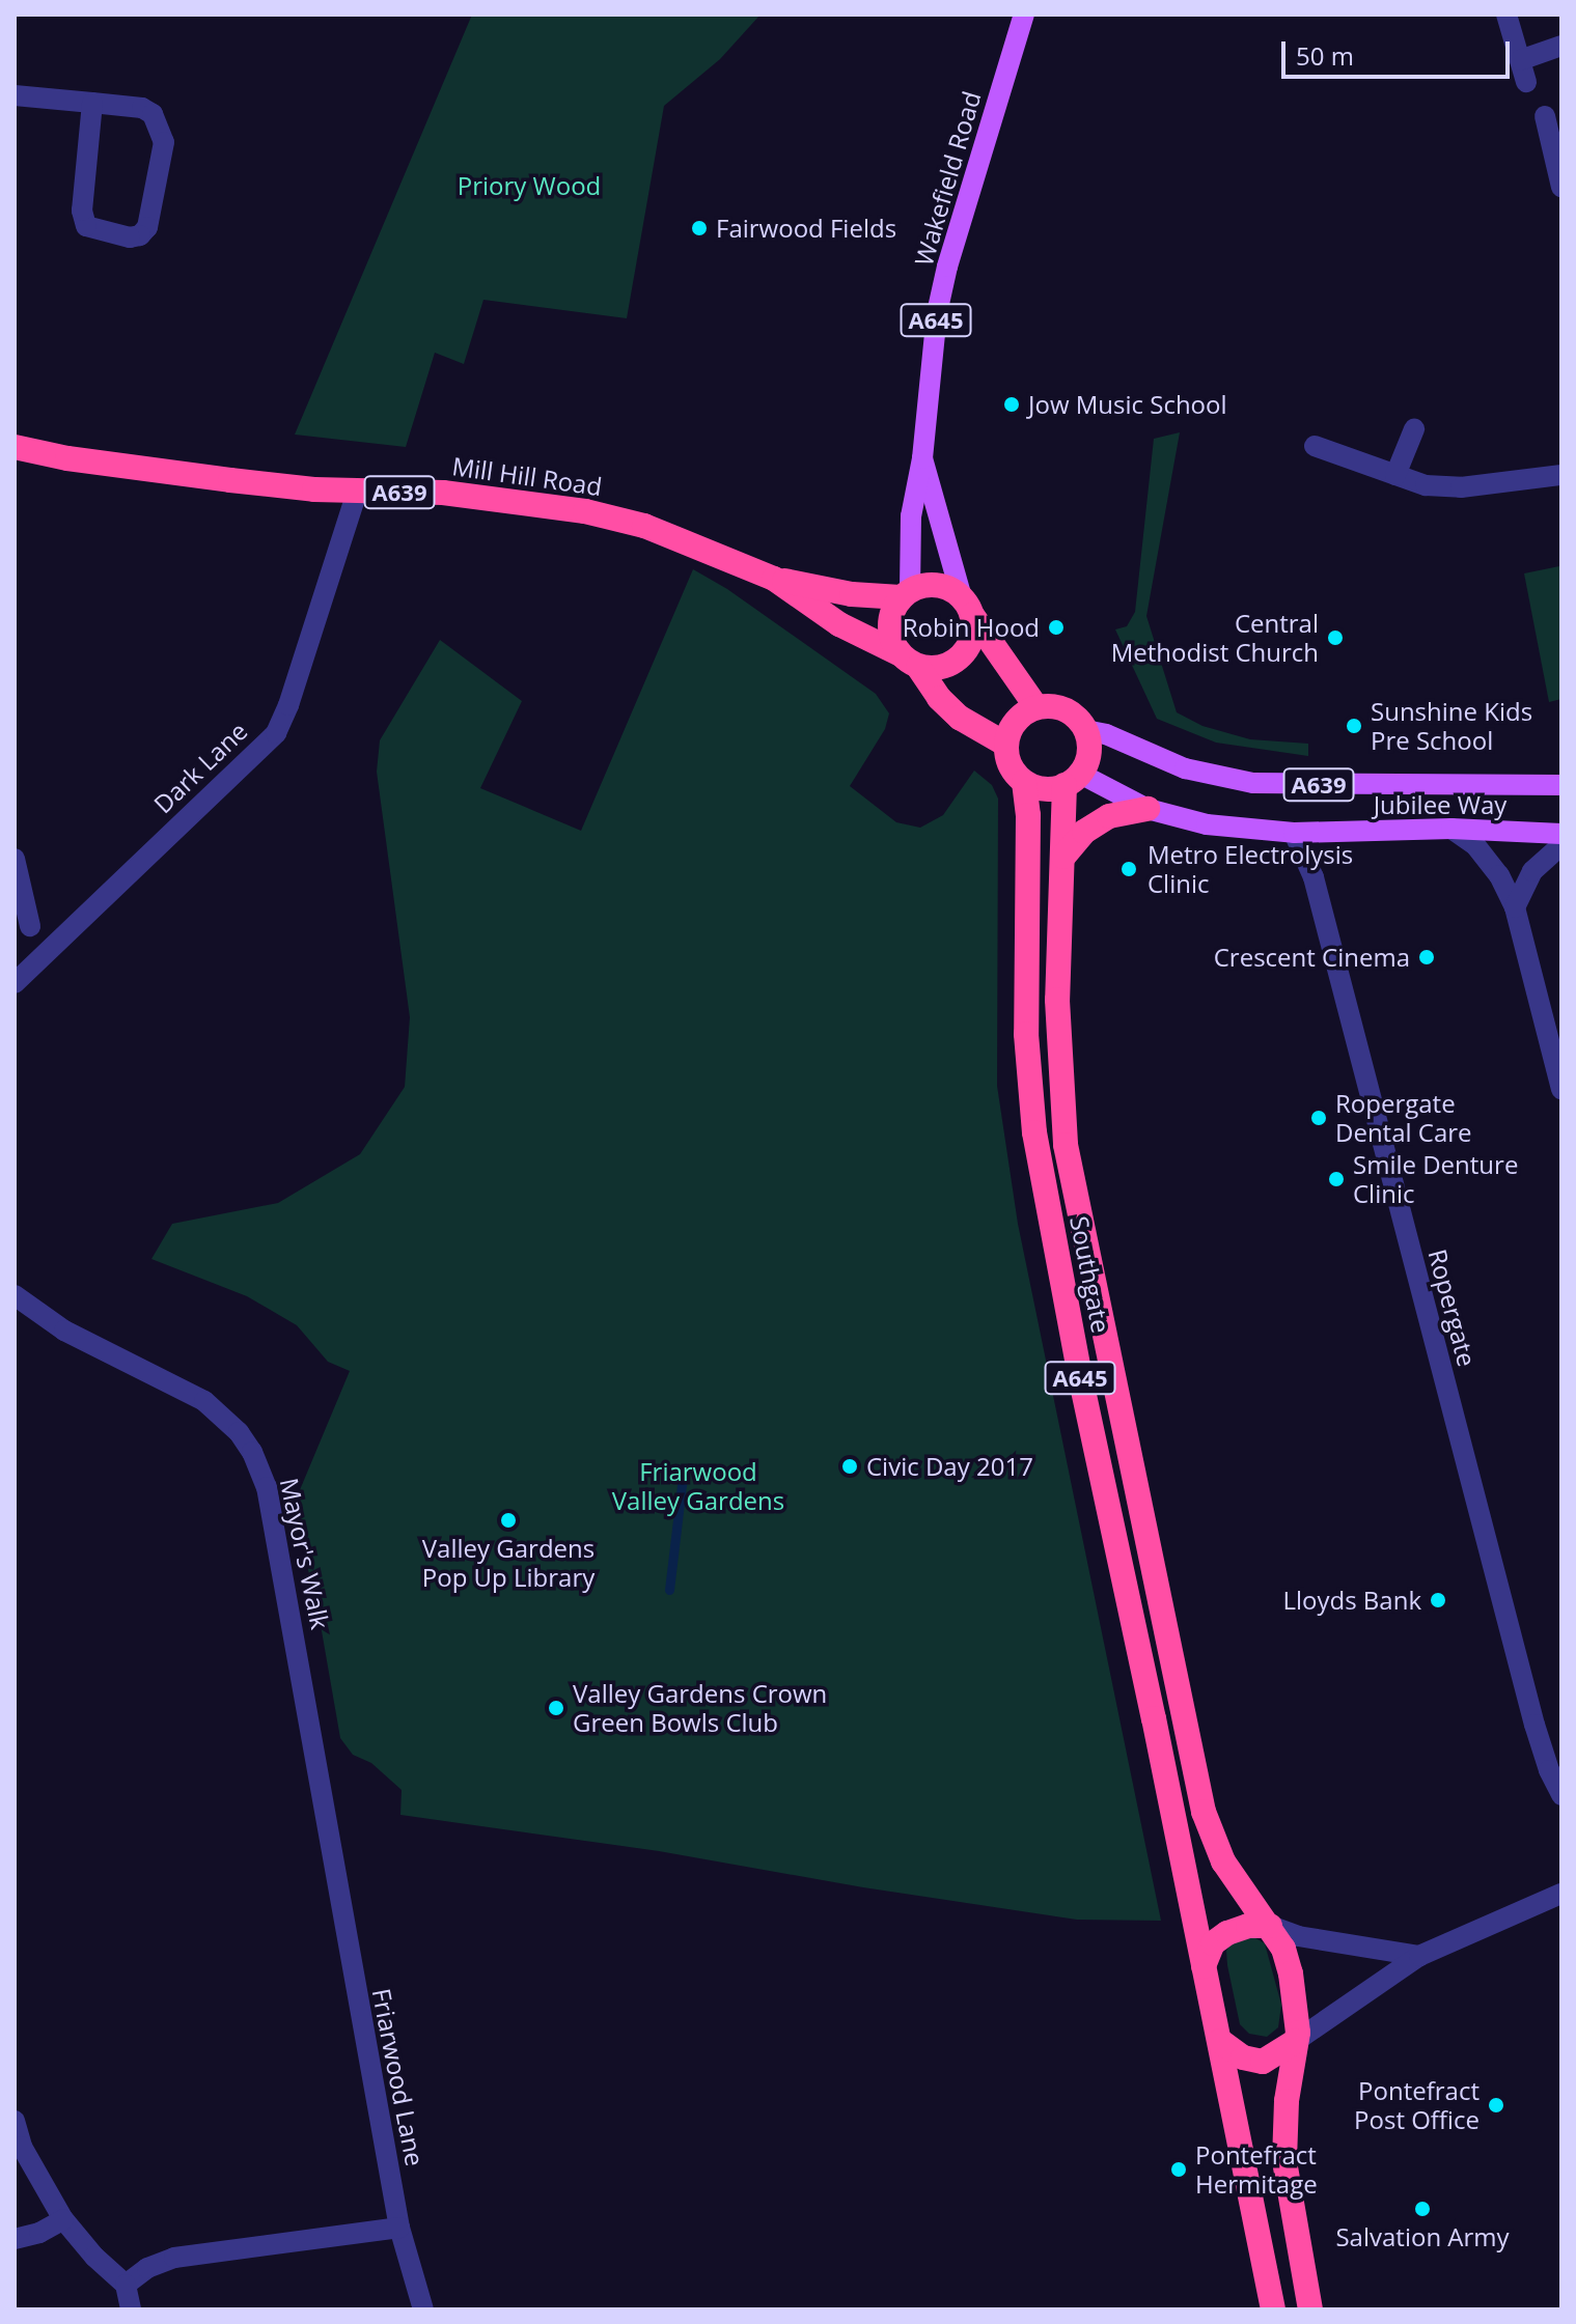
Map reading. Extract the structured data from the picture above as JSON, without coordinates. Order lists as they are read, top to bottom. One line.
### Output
{"streets":{"highway":["A645","Mill Hill Road","A639","Southgate"],"main road":["Wakefield Road","Jubilee Way"],"street":["Dark Lane","Ropergate","Mayor's Walk","Friarwood Lane"]},"crossings":[["Wakefield Road","Mill Hill Road"],["Wakefield Road","A639"],["Mill Hill Road","A639"],["Mill Hill Road","Dark Lane"],["A639","Jubilee Way"],["A639","Southgate"],["Jubilee Way","Southgate"],["Jubilee Way","Ropergate"],["Mayor's Walk","Friarwood Lane"]],"parks":["Priory Wood","Friarwood Valley Gardens"],"places":["Fairwood Fields","Jow Music School","Robin Hood","Central Methodist Church","Sunshine Kids Pre School","Metro Electrolysis Clinic","Crescent Cinema","Ropergate Dental Care","Smile Denture Clinic","Civic Day 2017","Valley Gardens Pop Up Library","Lloyds Bank","Valley Gardens Crown Green Bowls Club","Pontefract Post Office","Pontefract Hermitage","Salvation Army"],"scale_bar":"50 m"}
